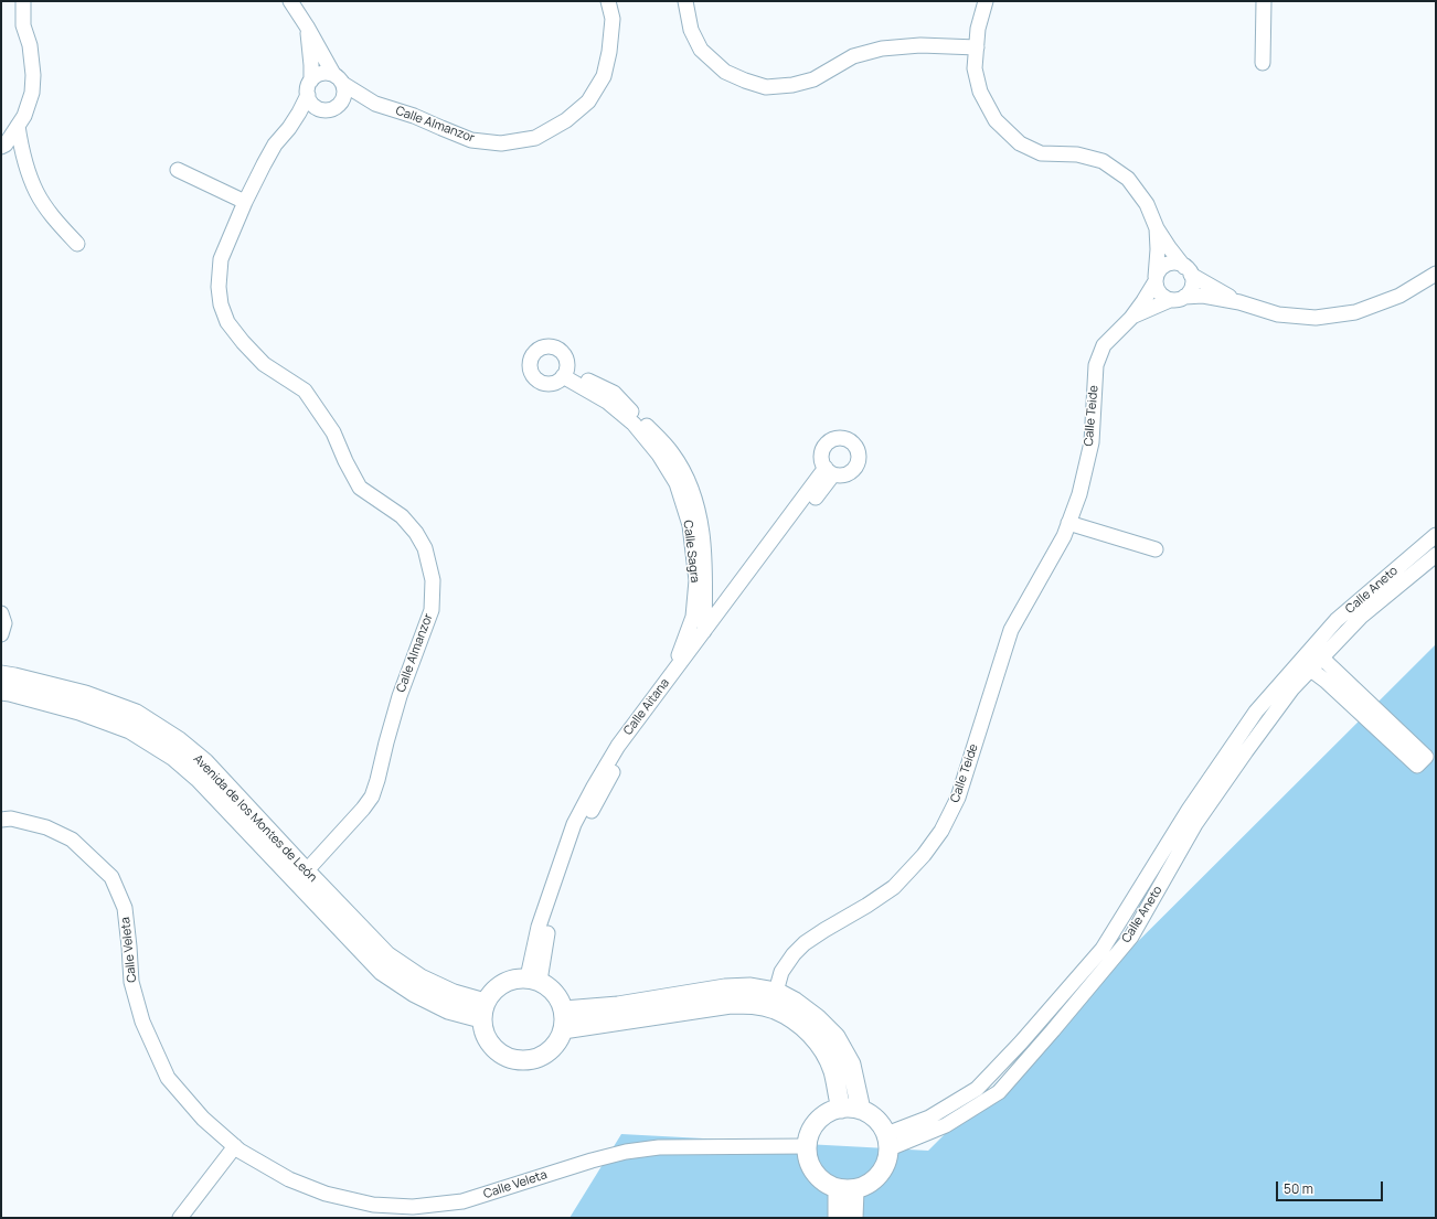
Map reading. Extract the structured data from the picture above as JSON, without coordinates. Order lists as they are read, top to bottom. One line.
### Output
{"streets":{"street":["Calle Almanzor","Calle Teide","Calle Sagra","Calle Aneto","Calle Aitana","Avenida de los Montes de León","Calle Veleta"]},"crossings":[["Calle Almanzor","Avenida de los Montes de León"],["Calle Sagra","Calle Aitana"],["Calle Aneto","Calle Veleta"],["Calle Aitana","Avenida de los Montes de León"]],"scale_bar":"50 m"}
